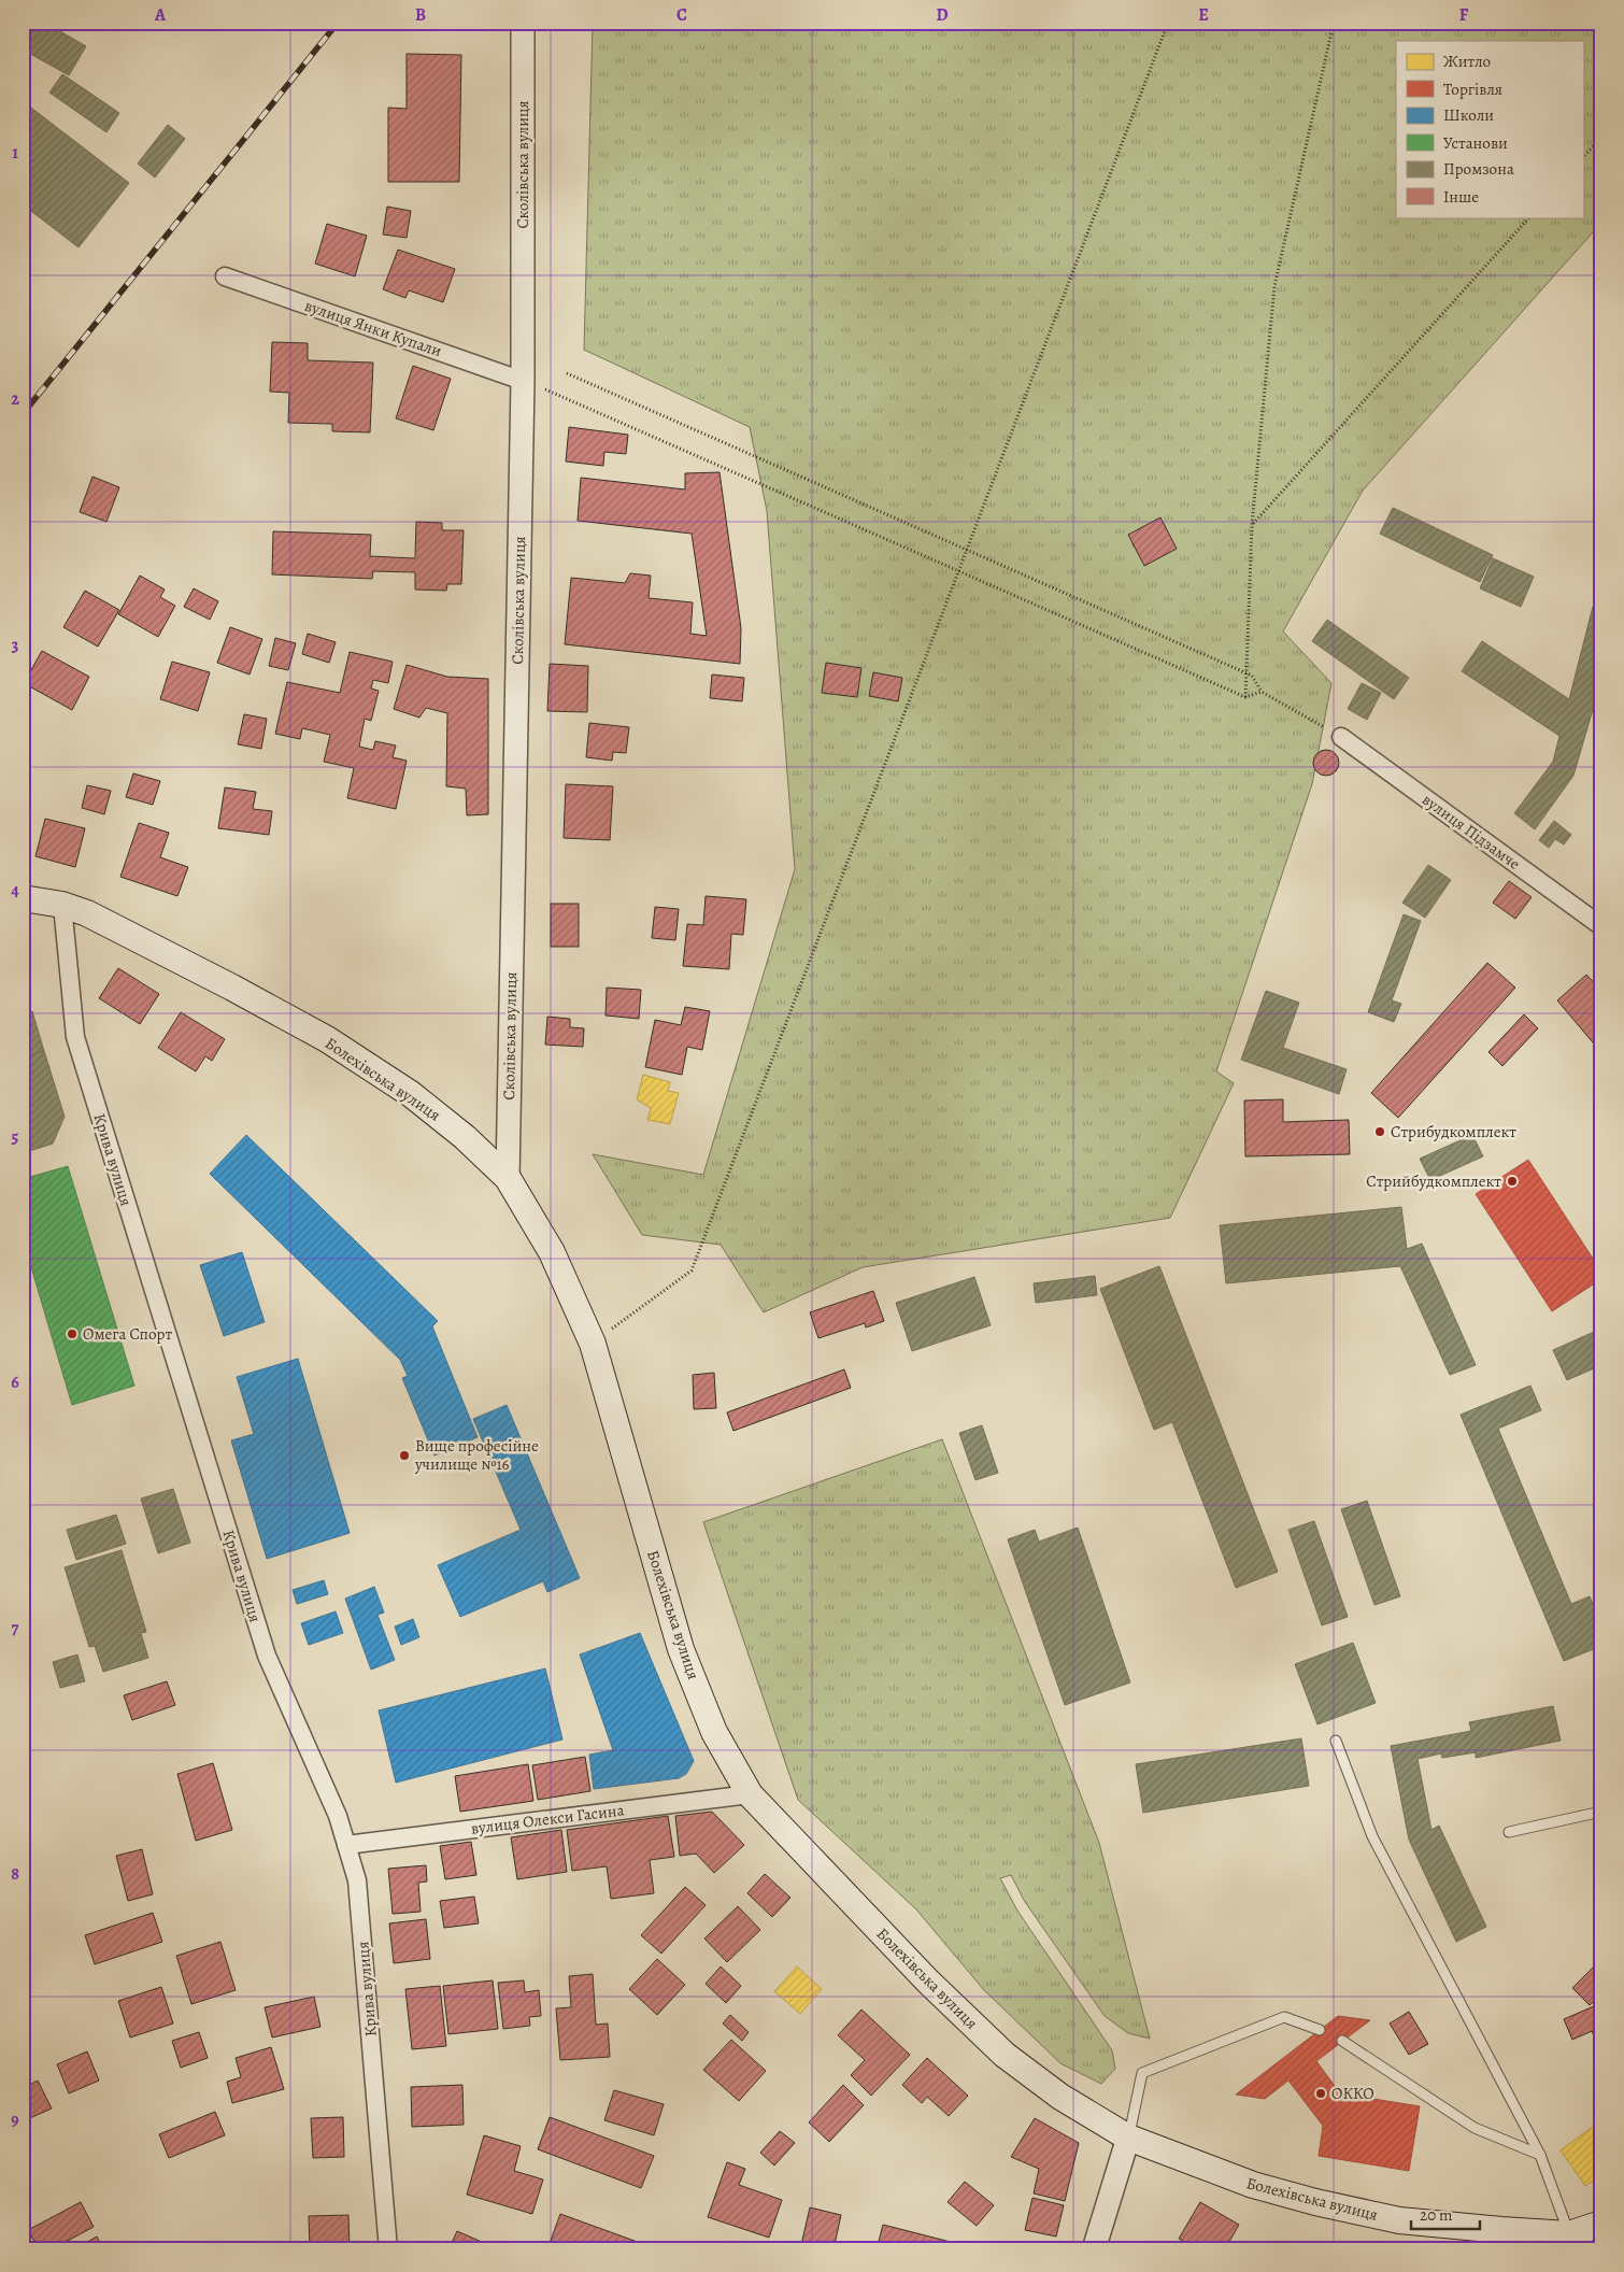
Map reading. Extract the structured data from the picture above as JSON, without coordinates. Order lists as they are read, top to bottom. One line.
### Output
{"streets":{"main road":["Болехівська вулиця"],"street":["Сколівська вулиця","вулиця Янки Купали","вулиця Підзамче","Крива вулиця","вулиця Олекси Гасина"]},"crossings":[["Сколівська вулиця","вулиця Янки Купали"],["Сколівська вулиця","Болехівська вулиця"],["Болехівська вулиця","Крива вулиця"],["Болехівська вулиця","вулиця Олекси Гасина"],["Крива вулиця","вулиця Олекси Гасина"]],"places":["Стрибудкомплект","Стрийбудкомплект","Омега Спорт","Вище професійне училище №16","ОККО"],"legend":["Житло","Торгівля","Школи","Установи","Промзона","Інше"],"scale_bar":"20 m","grid":{"columns":["A","B","C","D","E","F"],"rows":["1","2","3","4","5","6","7","8","9"]}}
